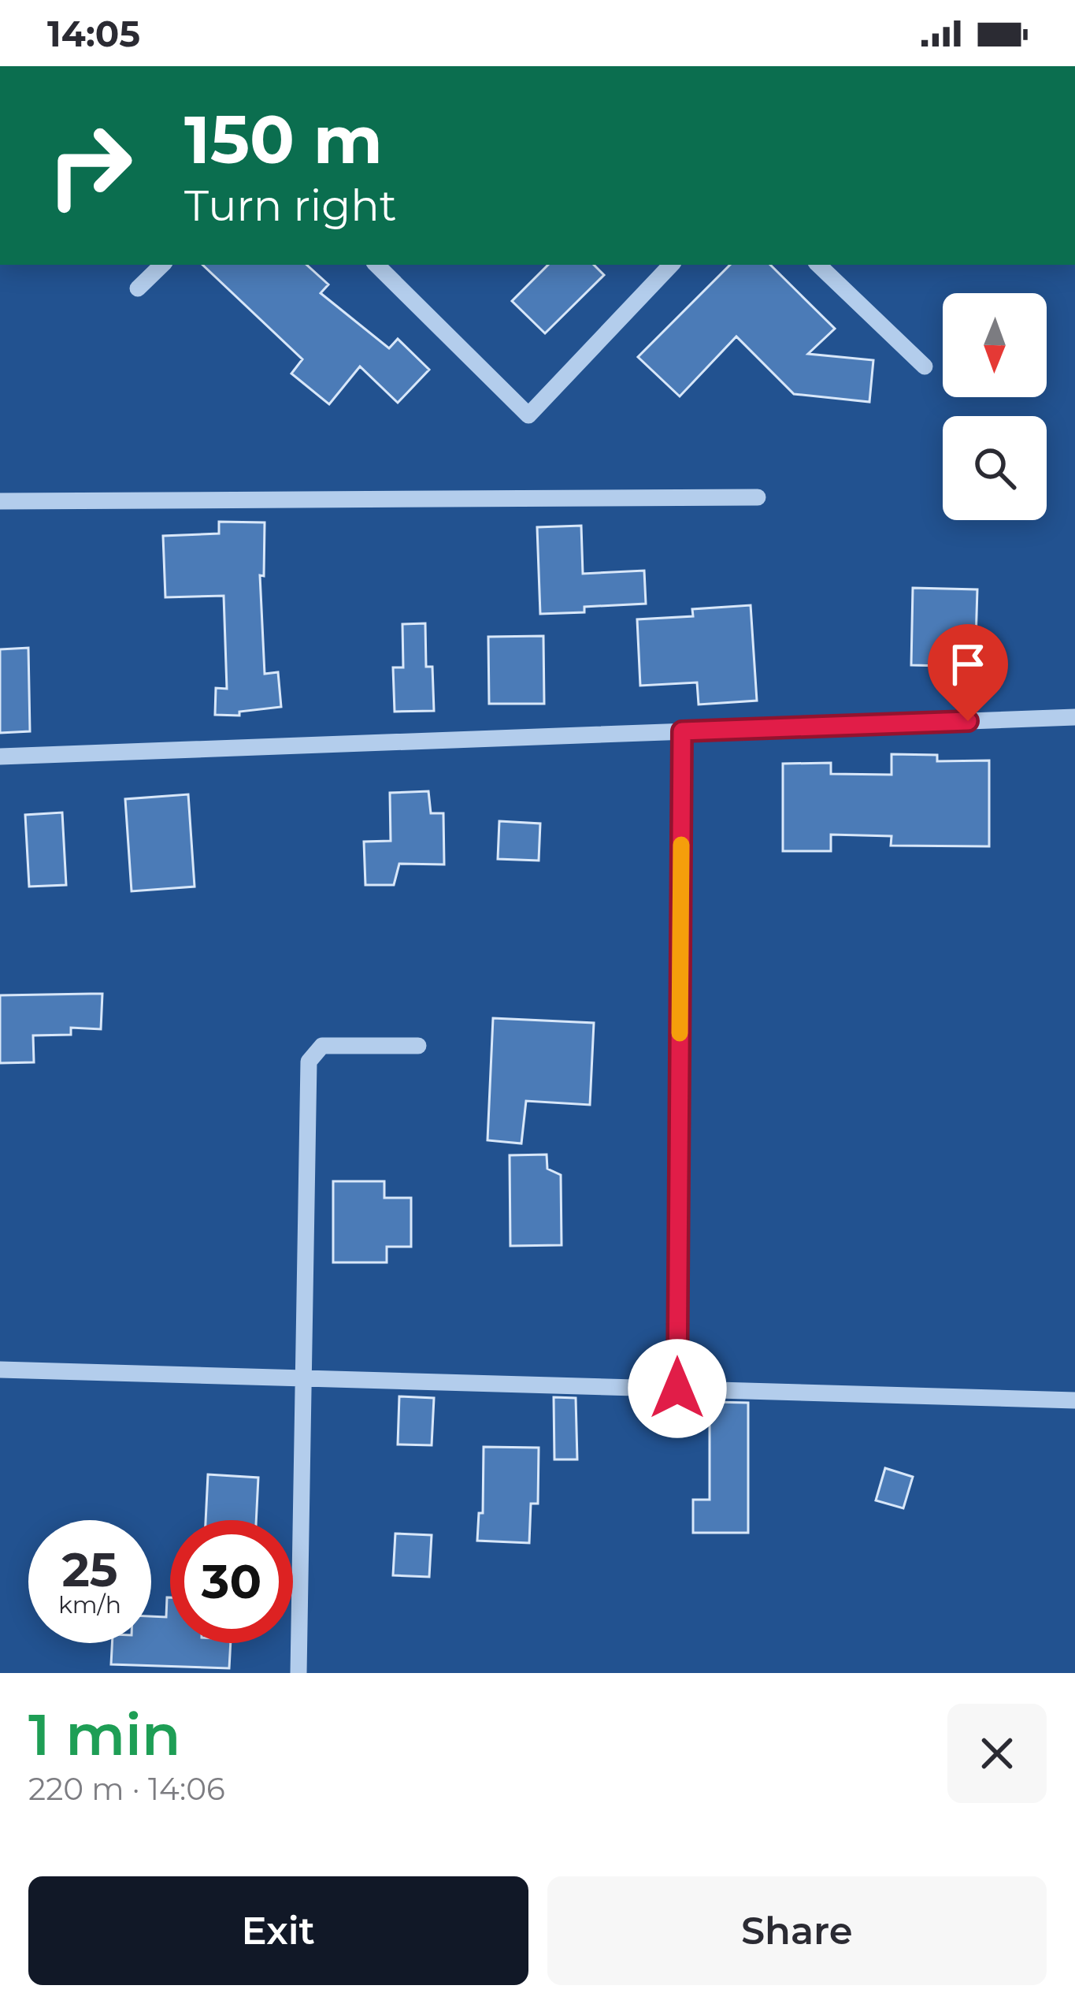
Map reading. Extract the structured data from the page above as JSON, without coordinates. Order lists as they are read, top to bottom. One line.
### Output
{"north":"bottom","page":{"status":"14:05","turn":["150 m","Turn right"],"speed":"25 km/h","limit":"30","heading":["1 min","220 m · 14:06"],"buttons":["Exit","Share"]}}
